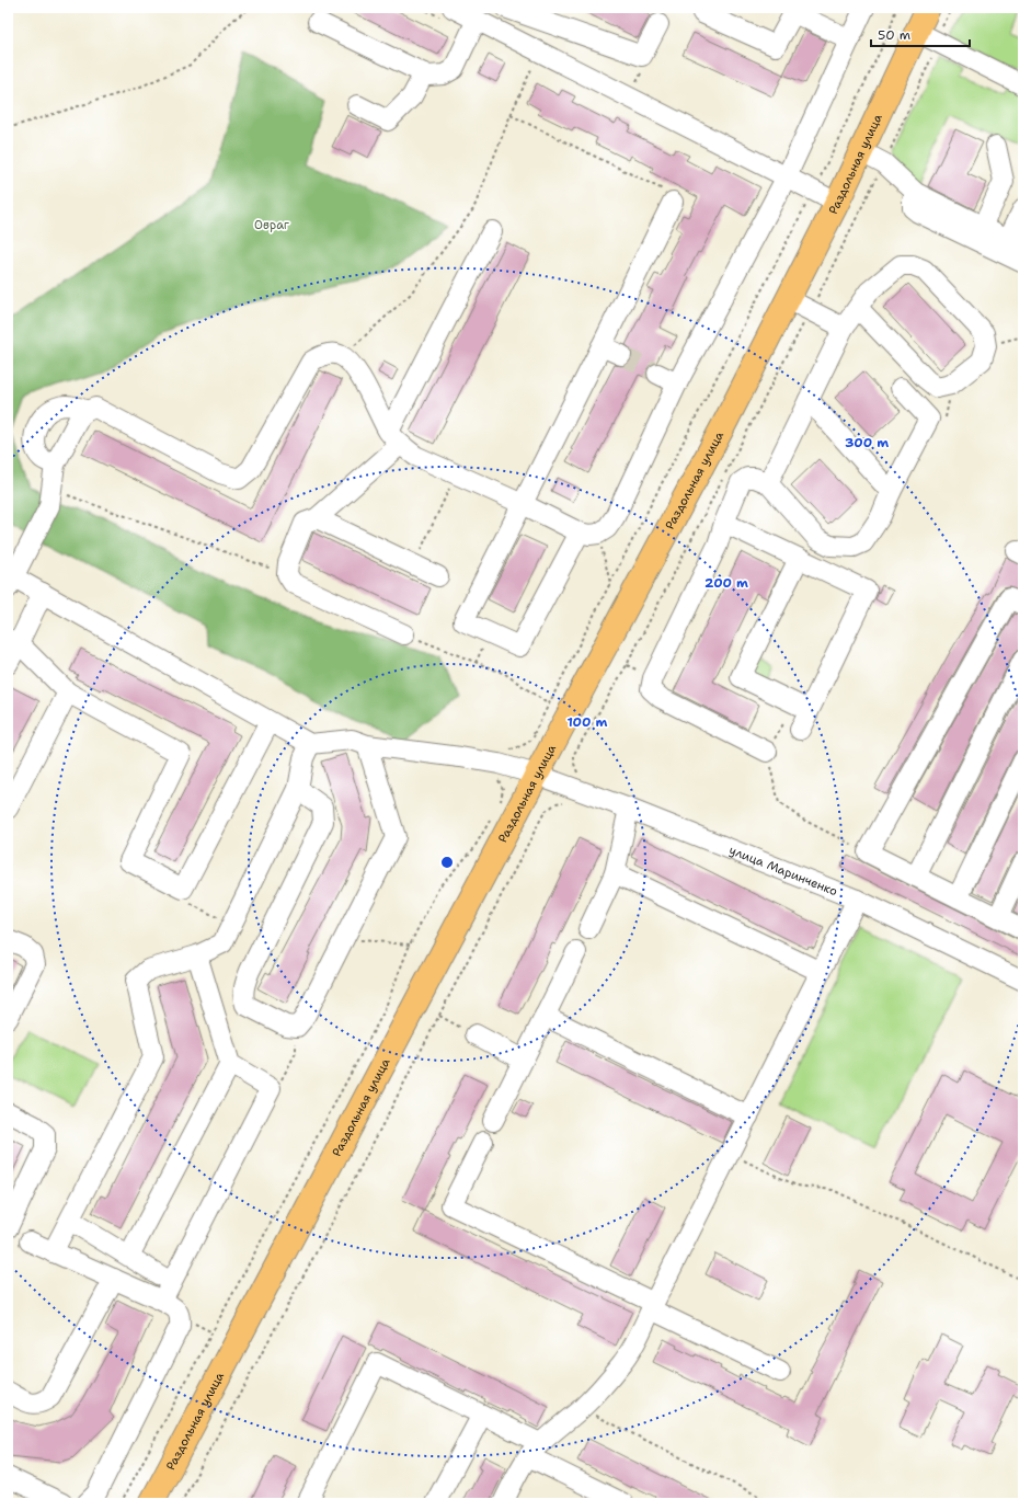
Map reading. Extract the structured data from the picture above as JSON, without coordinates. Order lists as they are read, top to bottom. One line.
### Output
{"streets":{"main road":["Раздольная улица"],"street":["улица Маринченко"]},"crossings":[["Раздольная улица","улица Маринченко"]],"parks":["Овраг"],"scale_bar":"50 m","rings":["300 m","200 m","100 m"]}
